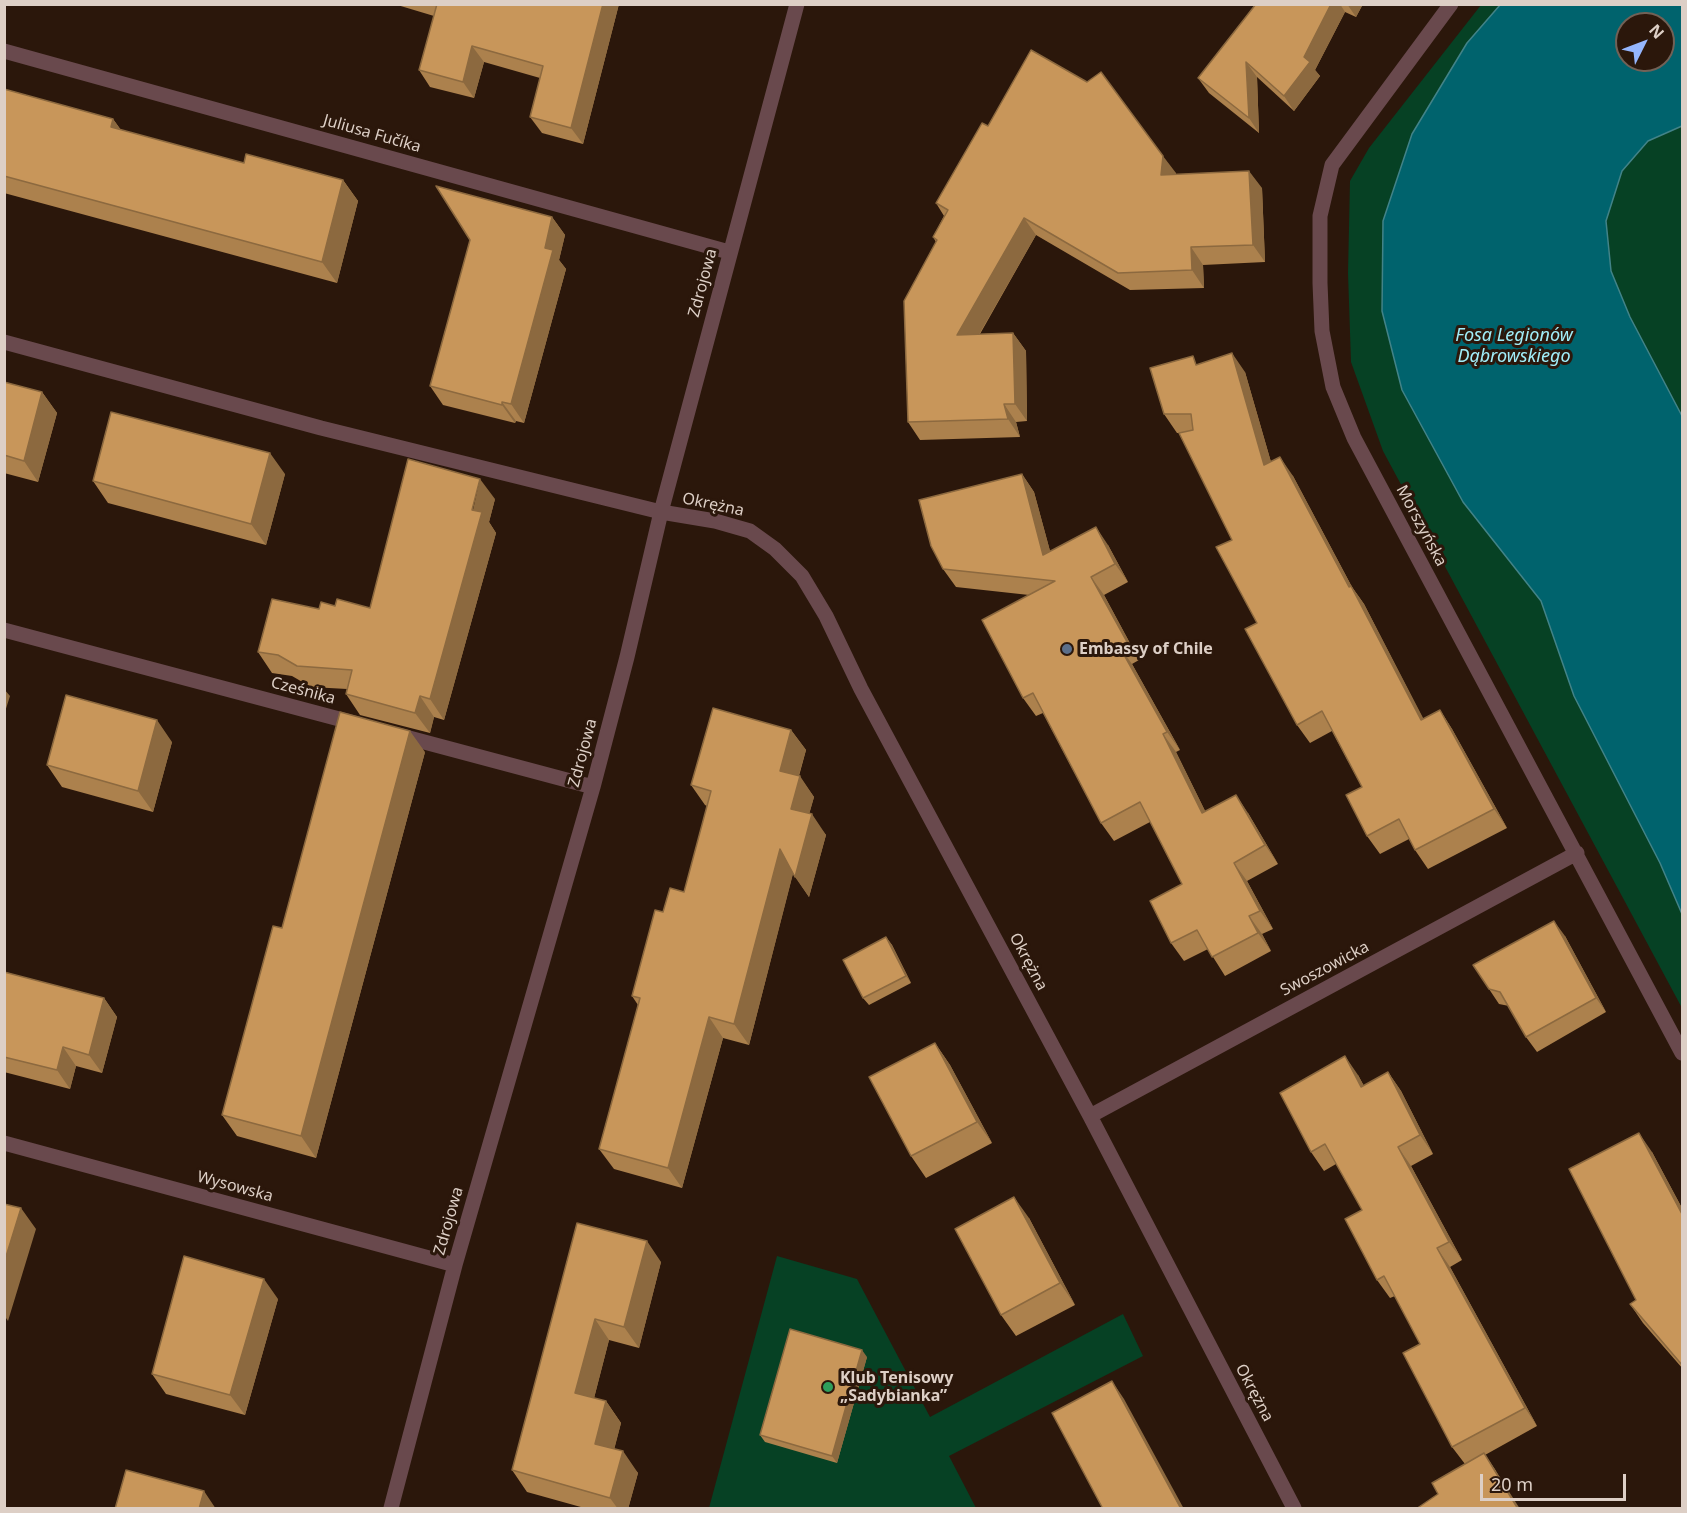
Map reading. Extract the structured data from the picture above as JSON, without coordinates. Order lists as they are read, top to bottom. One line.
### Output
{"streets":{"street":["Juliusa Fučíka","Zdrojowa","Okrężna","Morszyńska","Cześnika","Swoszowicka","Wysowska"]},"crossings":[["Juliusa Fučíka","Zdrojowa"],["Zdrojowa","Okrężna"],["Zdrojowa","Cześnika"],["Zdrojowa","Wysowska"],["Okrężna","Swoszowicka"],["Morszyńska","Swoszowicka"]],"water":["Fosa Legionów Dąbrowskiego"],"places":["Embassy of Chile","Klub Tenisowy „Sadybianka”"],"scale_bar":"20 m","north":"top right"}
